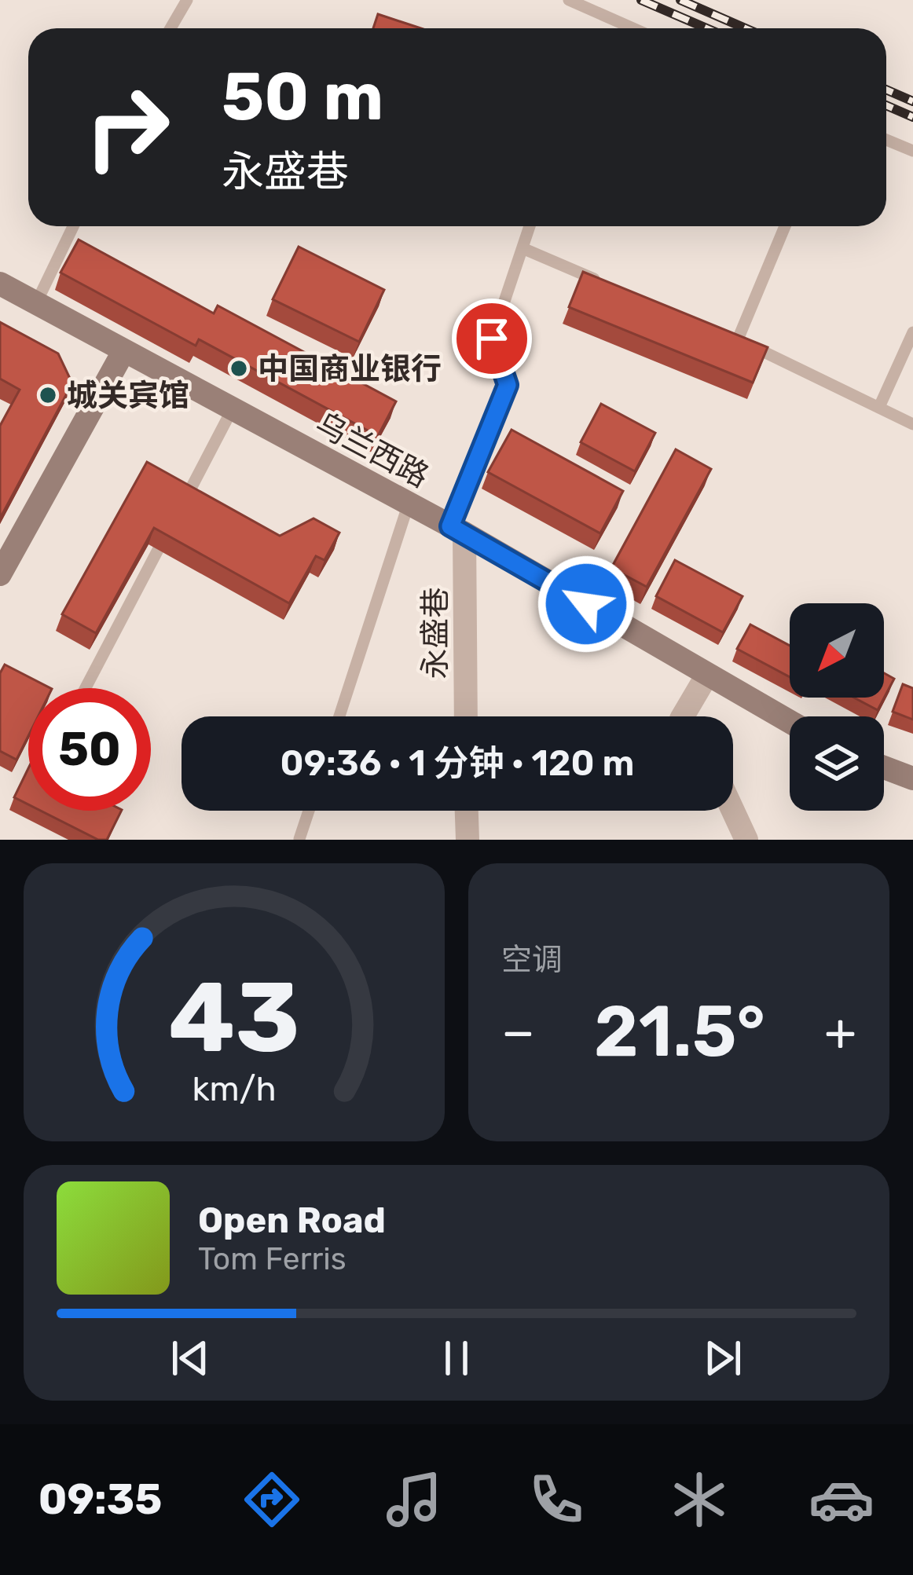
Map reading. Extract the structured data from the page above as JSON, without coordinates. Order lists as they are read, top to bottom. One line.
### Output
{"streets":{"main road":["乌兰西路"],"street":["永盛巷"]},"crossings":[["乌兰西路","永盛巷"]],"places":["中国商业银行","城关宾馆"],"north":"bottom left","page":{"turn":["50 m","永盛巷"],"limit":"50","trip":"09:36 · 1 分钟 · 120 m","tile":"空调","heat":["−","21.5°","+"],"song":["Open Road","Tom Ferris"],"tabs":"09:35","gauge":["43","km/h"]}}
